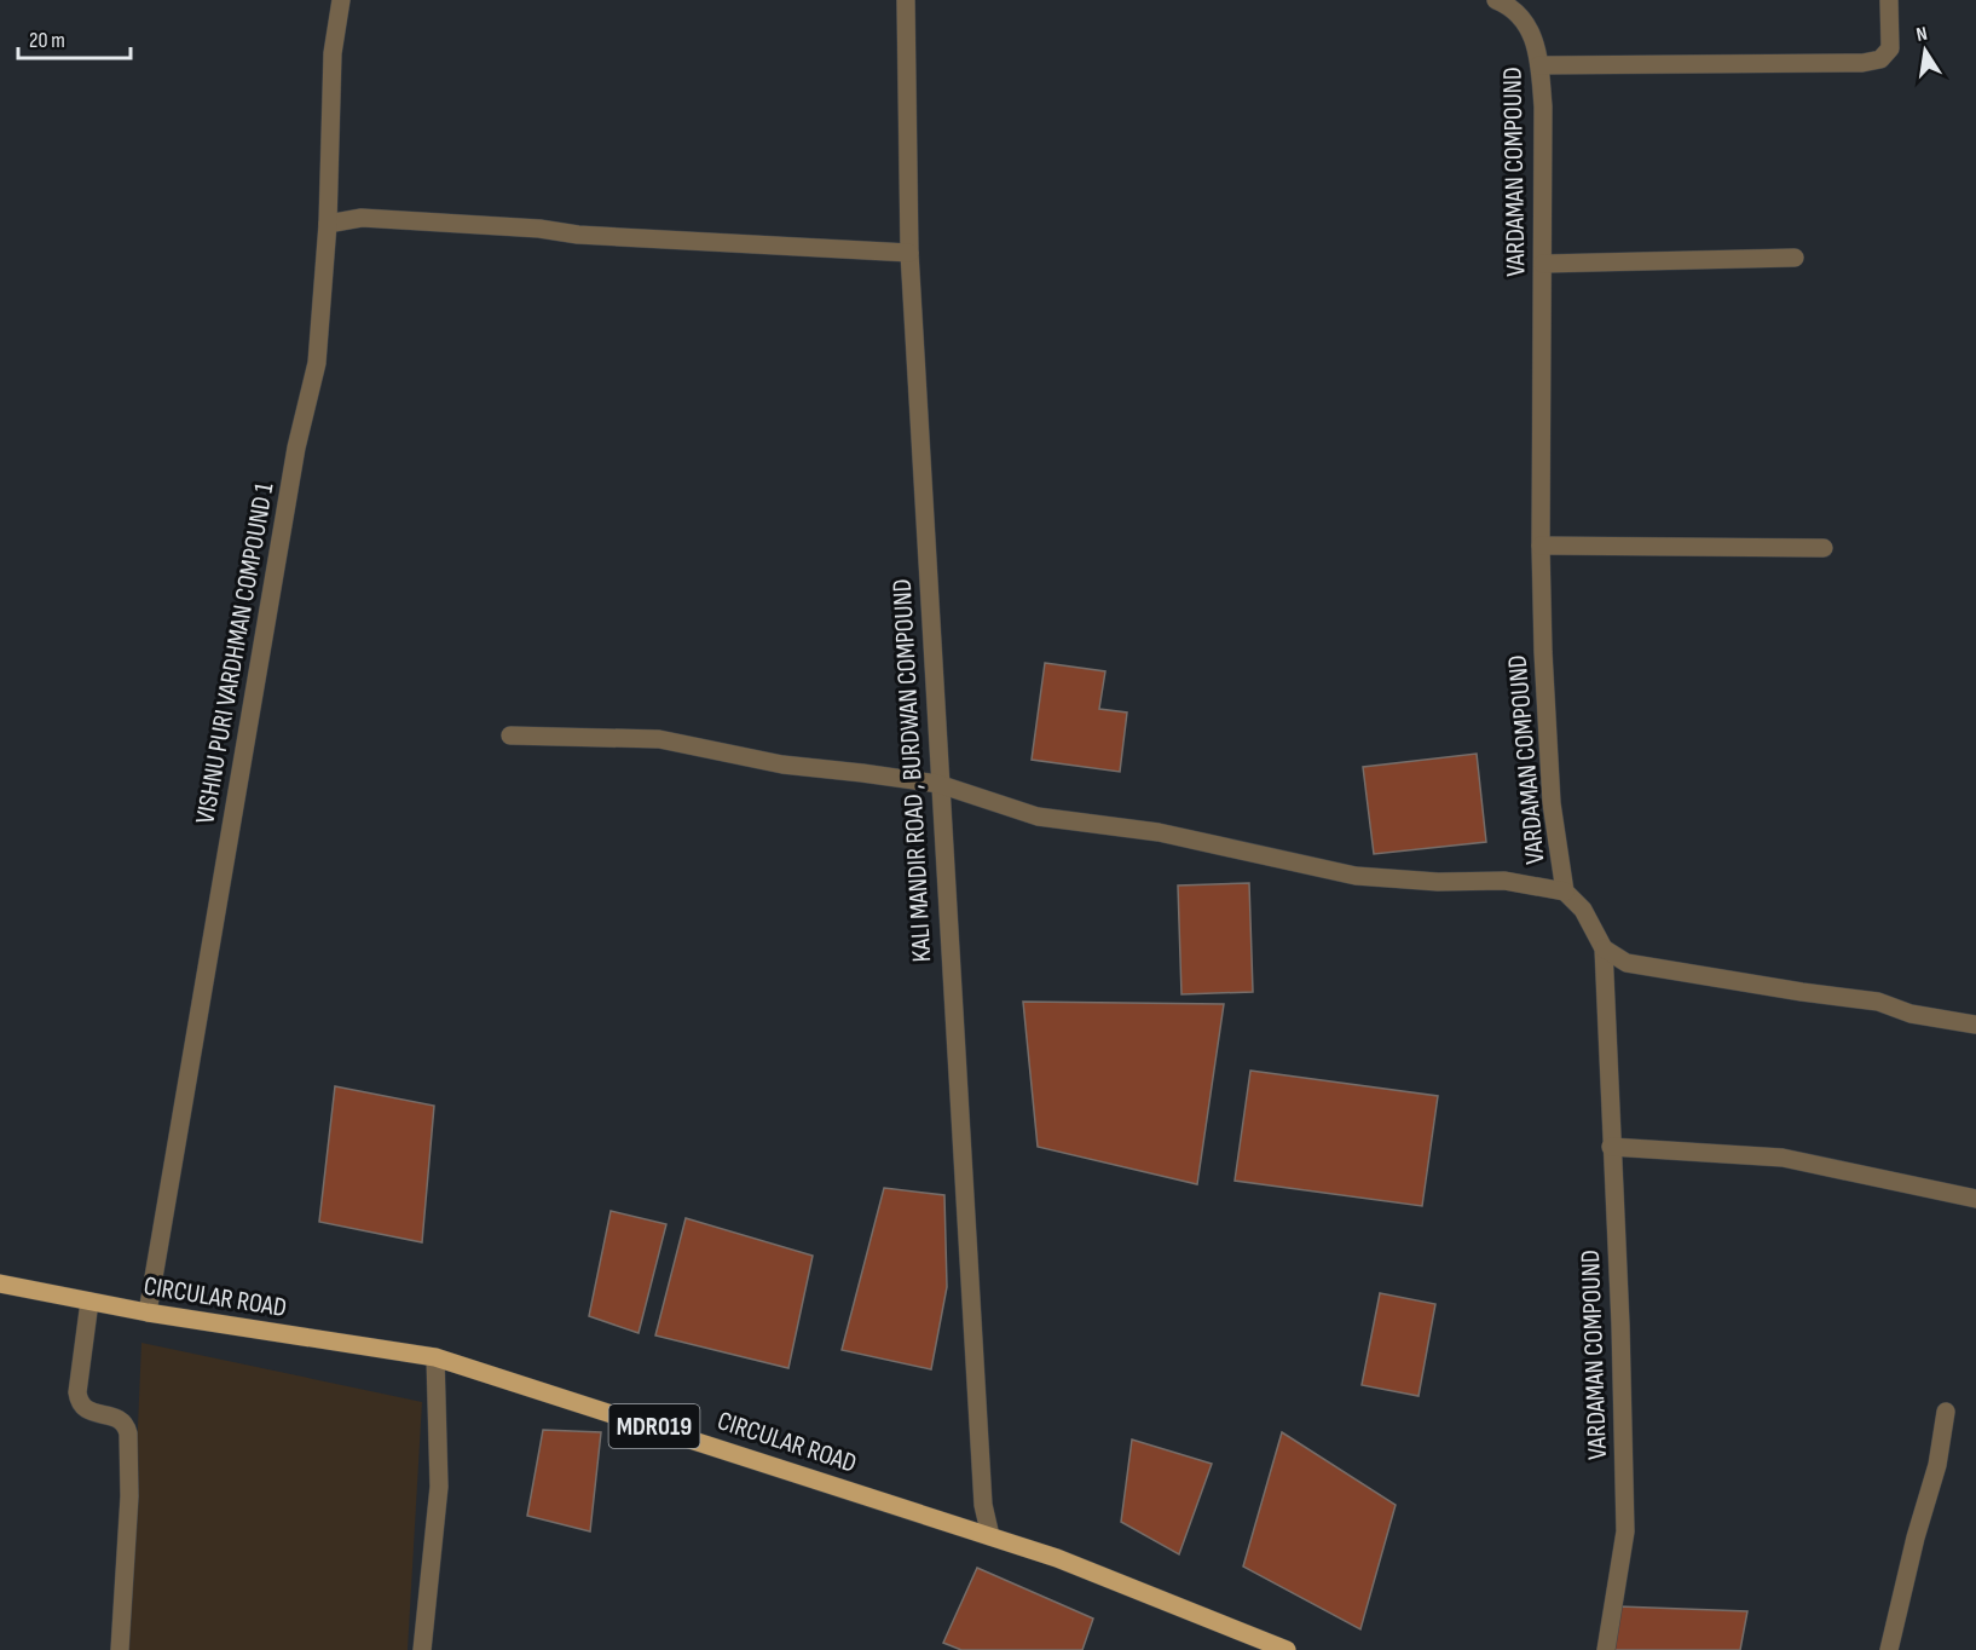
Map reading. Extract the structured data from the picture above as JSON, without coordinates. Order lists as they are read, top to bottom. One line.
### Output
{"streets":{"main road":["CIRCULAR ROAD","MDR019"],"street":["VARDAMAN COMPOUND","VISHNU PURI VARDHMAN COMPOUND 1","KALI MANDIR ROAD , BURDWAN COMPOUND"]},"crossings":[["VISHNU PURI VARDHMAN COMPOUND 1","CIRCULAR ROAD"],["KALI MANDIR ROAD , BURDWAN COMPOUND","CIRCULAR ROAD"]],"scale_bar":"20 m","north":"top"}
